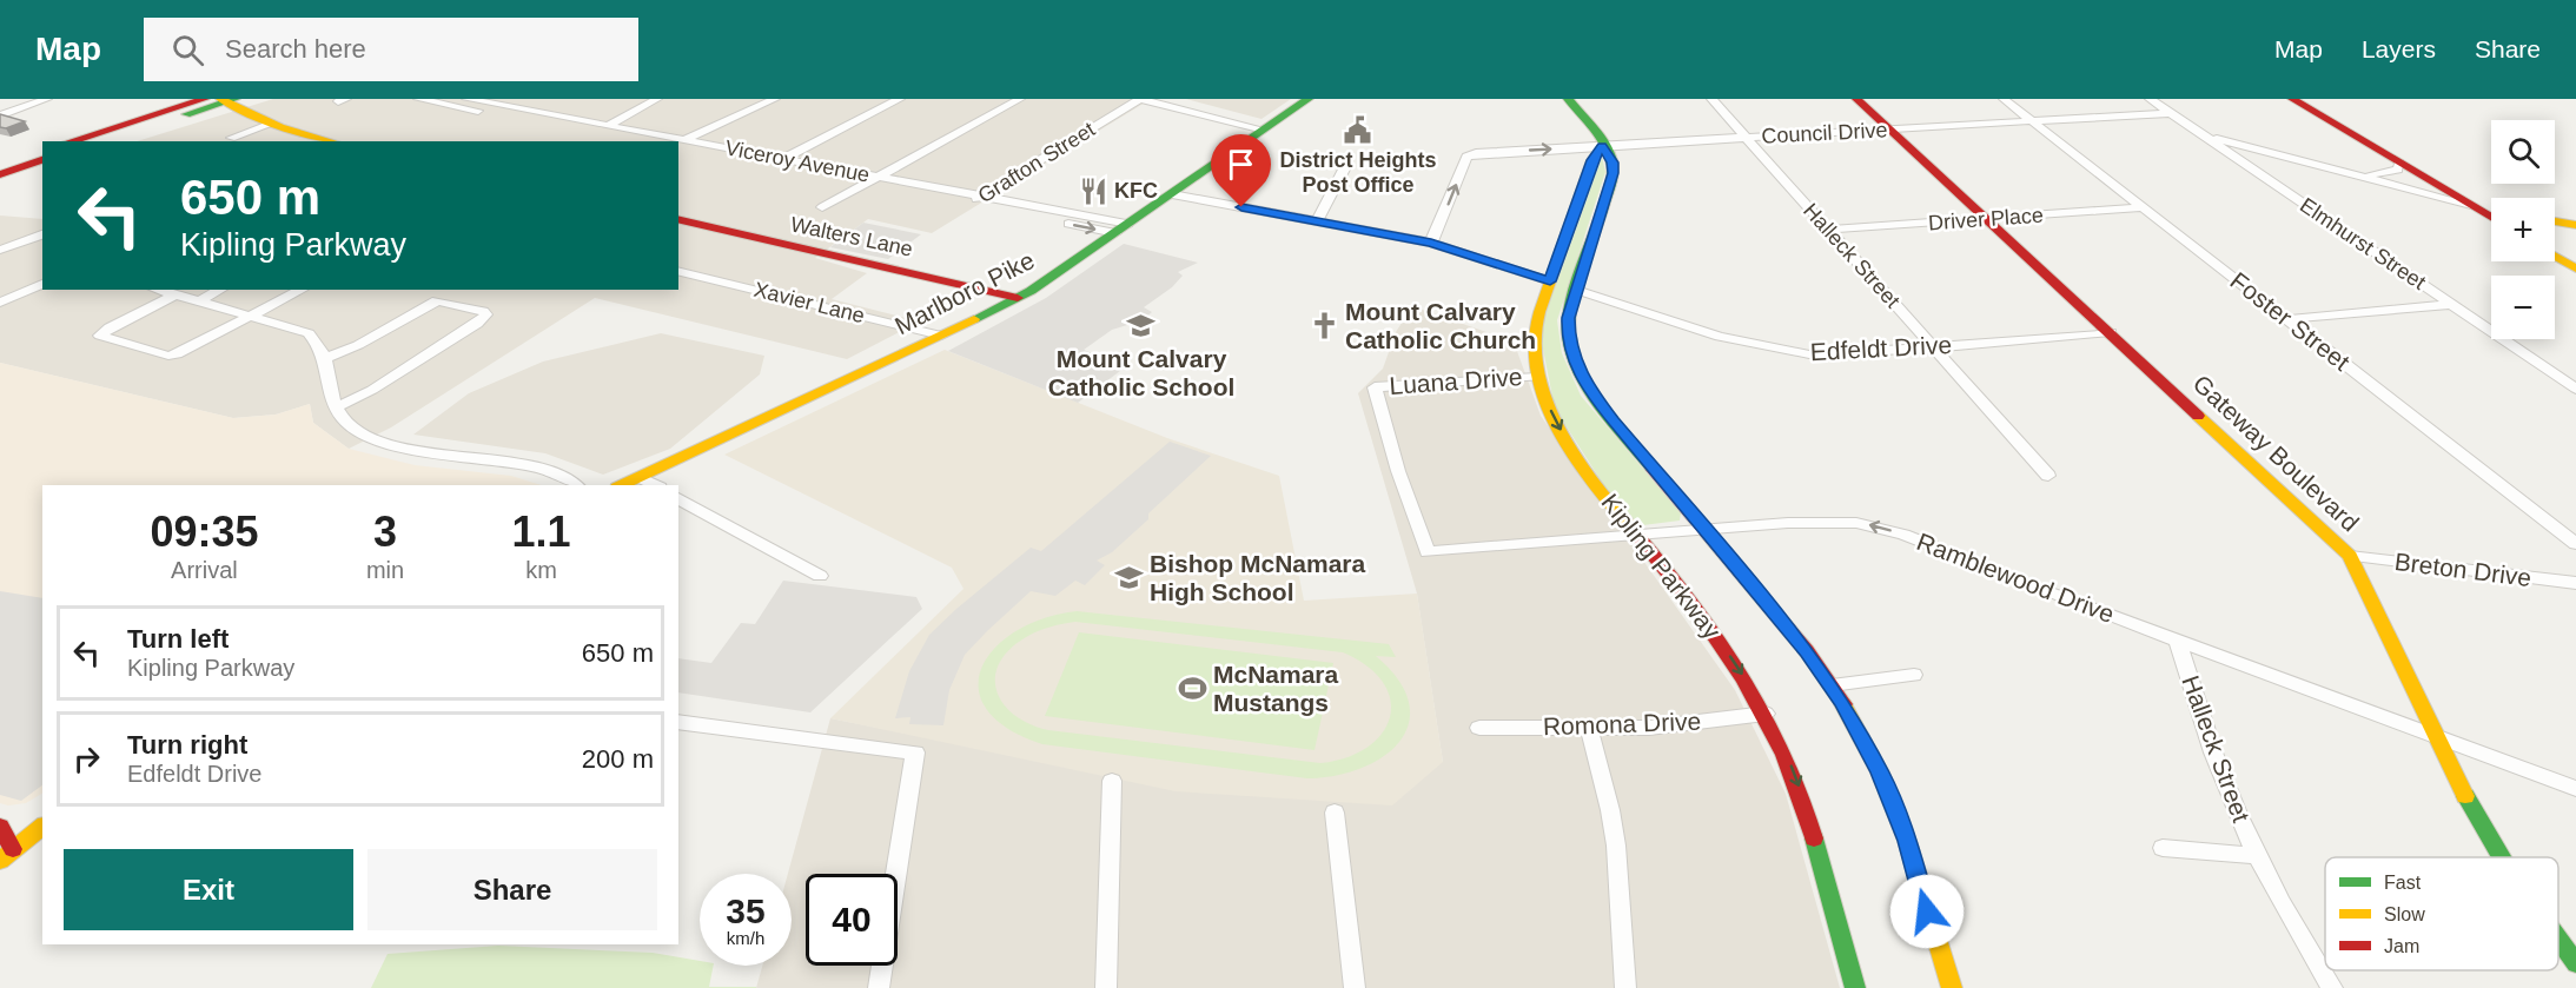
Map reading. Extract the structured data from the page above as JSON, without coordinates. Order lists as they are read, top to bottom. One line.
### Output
{"streets":{"main road":["Walters Lane","Marlboro Pike","Gateway Boulevard","Kipling Parkway"],"street":["Council Drive","Viceroy Avenue","Grafton Street","Driver Place","Elmhurst Street","Halleck Street","Xavier Lane","Foster Street","Edfeldt Drive","Luana Drive","Breton Drive","Ramblewood Drive","Romona Drive"]},"crossings":[["Council Drive","Elmhurst Street"],["Council Drive","Halleck Street"],["Council Drive","Foster Street"],["Council Drive","Gateway Boulevard"],["Council Drive","Kipling Parkway"],["Viceroy Avenue","Grafton Street"],["Viceroy Avenue","Marlboro Pike"],["Driver Place","Halleck Street"],["Driver Place","Foster Street"],["Driver Place","Gateway Boulevard"],["Walters Lane","Marlboro Pike"],["Halleck Street","Edfeldt Drive"],["Halleck Street","Ramblewood Drive"],["Marlboro Pike","Xavier Lane"],["Edfeldt Drive","Gateway Boulevard"],["Luana Drive","Kipling Parkway"],["Luana Drive","Ramblewood Drive"],["Gateway Boulevard","Breton Drive"],["Gateway Boulevard","Ramblewood Drive"],["Kipling Parkway","Ramblewood Drive"],["Kipling Parkway","Romona Drive"]],"one_way":["Ramblewood Drive"],"places":{"public building":["District Heights Post Office"],"restaurant":["KFC"],"school or university":["Mount Calvary Catholic School","Bishop McNamara High School"],"church":["Mount Calvary Catholic Church"],"sports":["McNamara Mustangs"]},"legend":["Fast","Slow","Jam"],"page":{"header":"Map","search":"Search here","nav":["Map","Layers","Share"],"map_buttons":["+","−"],"turn":["650 m","Kipling Parkway"],"eta":["09:35","Arrival","3","min","1.1","km"],"list":[{"name":"Turn left","note":"Kipling Parkway","value":"650 m"},{"name":"Turn right","note":"Edfeldt Drive","value":"200 m"}],"buttons":["Exit","Share"],"speed":"35 km/h","limit":"40"}}
